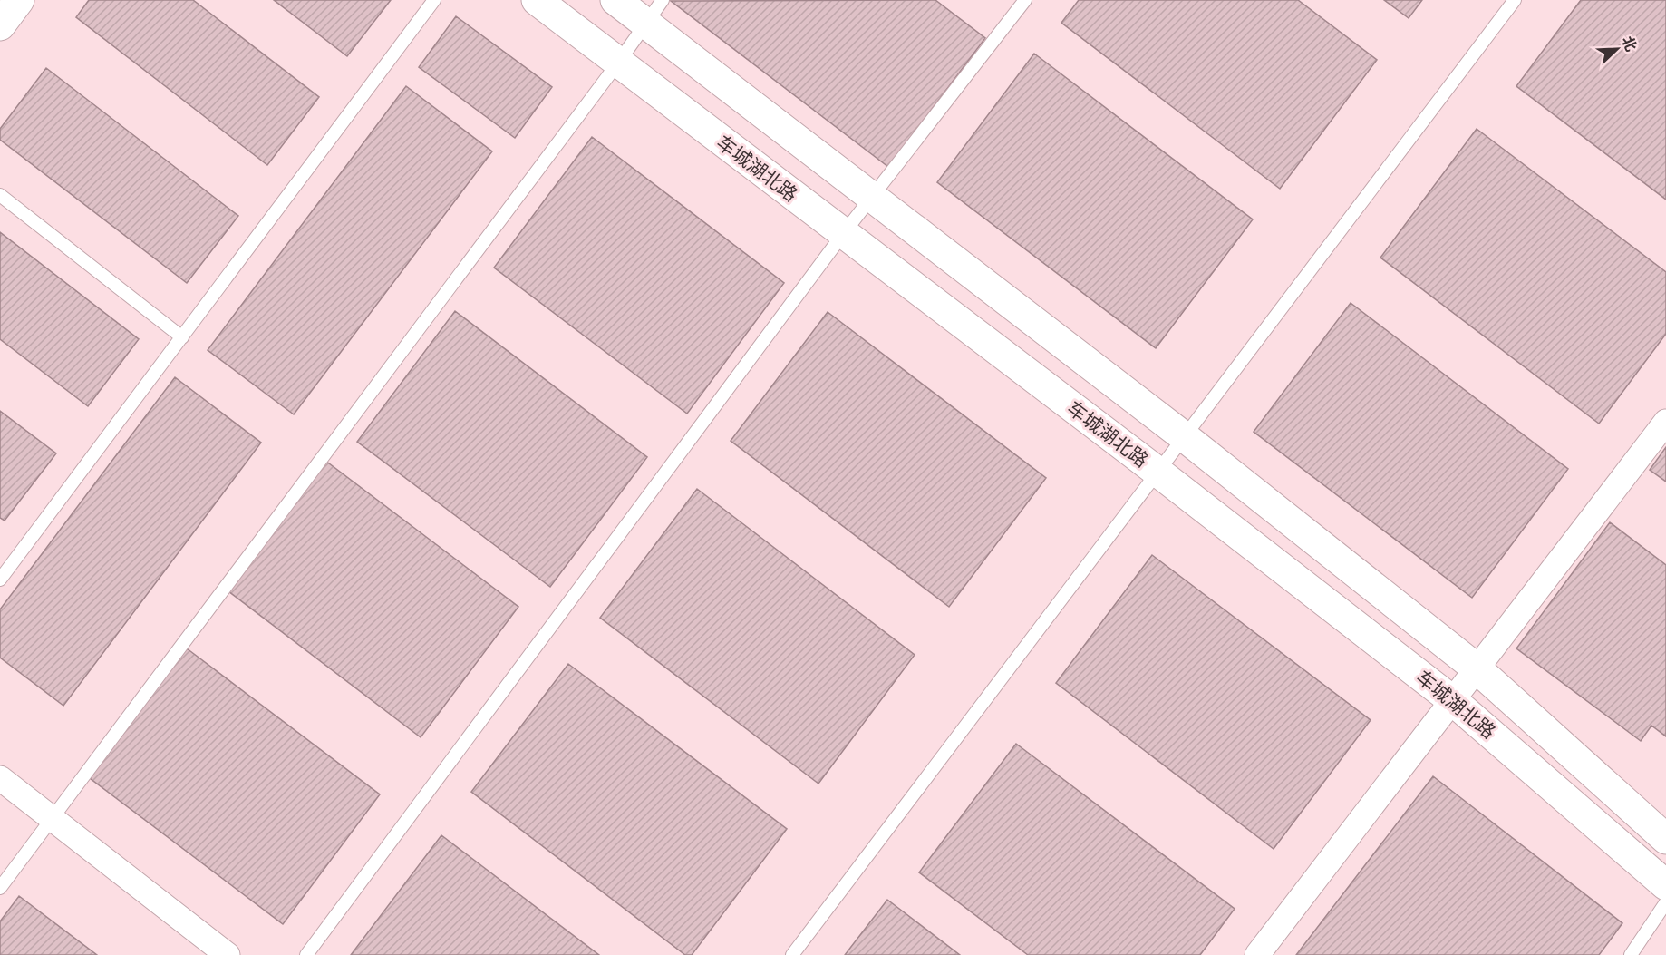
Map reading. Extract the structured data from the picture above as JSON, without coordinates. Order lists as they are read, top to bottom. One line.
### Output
{"streets":{"main road":["车城湖北路"]},"north":"top right"}
